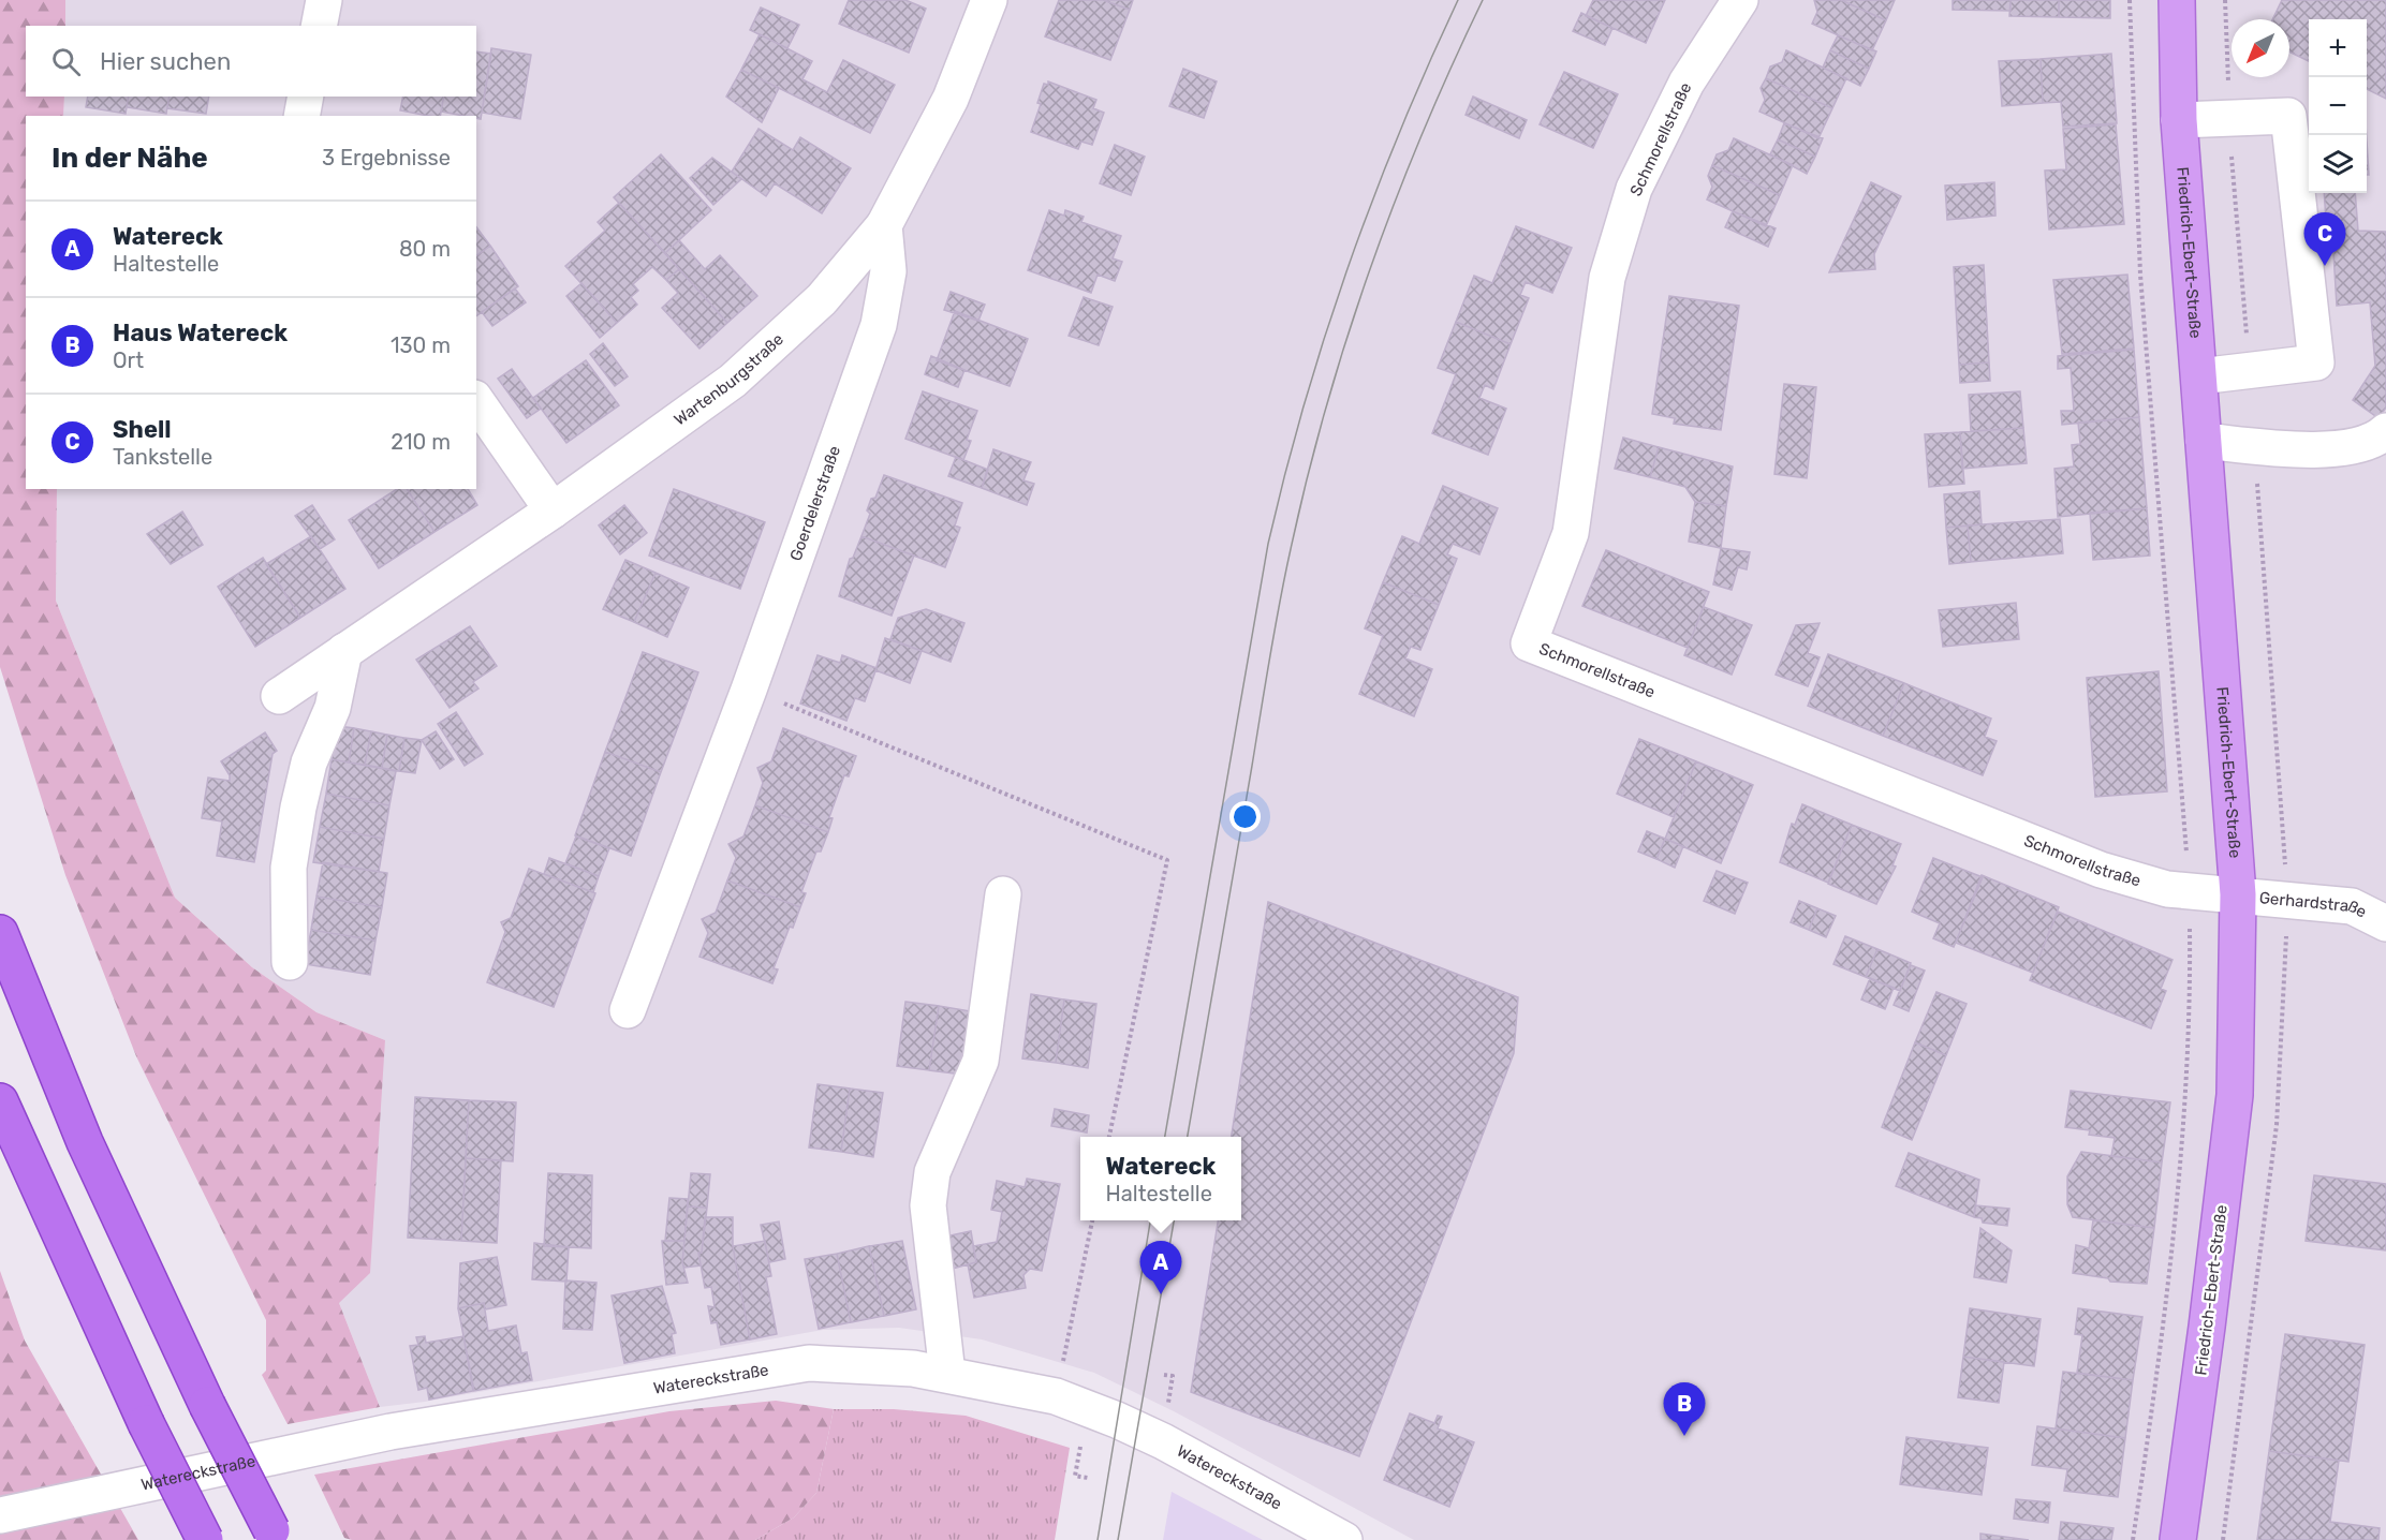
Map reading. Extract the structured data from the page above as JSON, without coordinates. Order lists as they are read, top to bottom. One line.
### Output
{"streets":{"main road":["Friedrich-Ebert-Straße"],"street":["Schmorellstraße","Wartenburgstraße","Goerdelerstraße","Gerhardstraße","Watereckstraße"]},"crossings":[["Schmorellstraße","Friedrich-Ebert-Straße"],["Schmorellstraße","Gerhardstraße"],["Friedrich-Ebert-Straße","Gerhardstraße"],["Wartenburgstraße","Goerdelerstraße"]],"north":"bottom left","page":{"map_buttons":["+","−"],"search":"Hier suchen","heading":["In der Nähe","3 Ergebnisse"],"list":[{"mark":"A","name":"Watereck","note":"Haltestelle","value":"80 m"},{"mark":"B","name":"Haus Watereck","note":"Ort","value":"130 m"},{"mark":"C","name":"Shell","note":"Tankstelle","value":"210 m"}],"pins":["C","A","B"],"popup":["Watereck","Haltestelle"]}}
